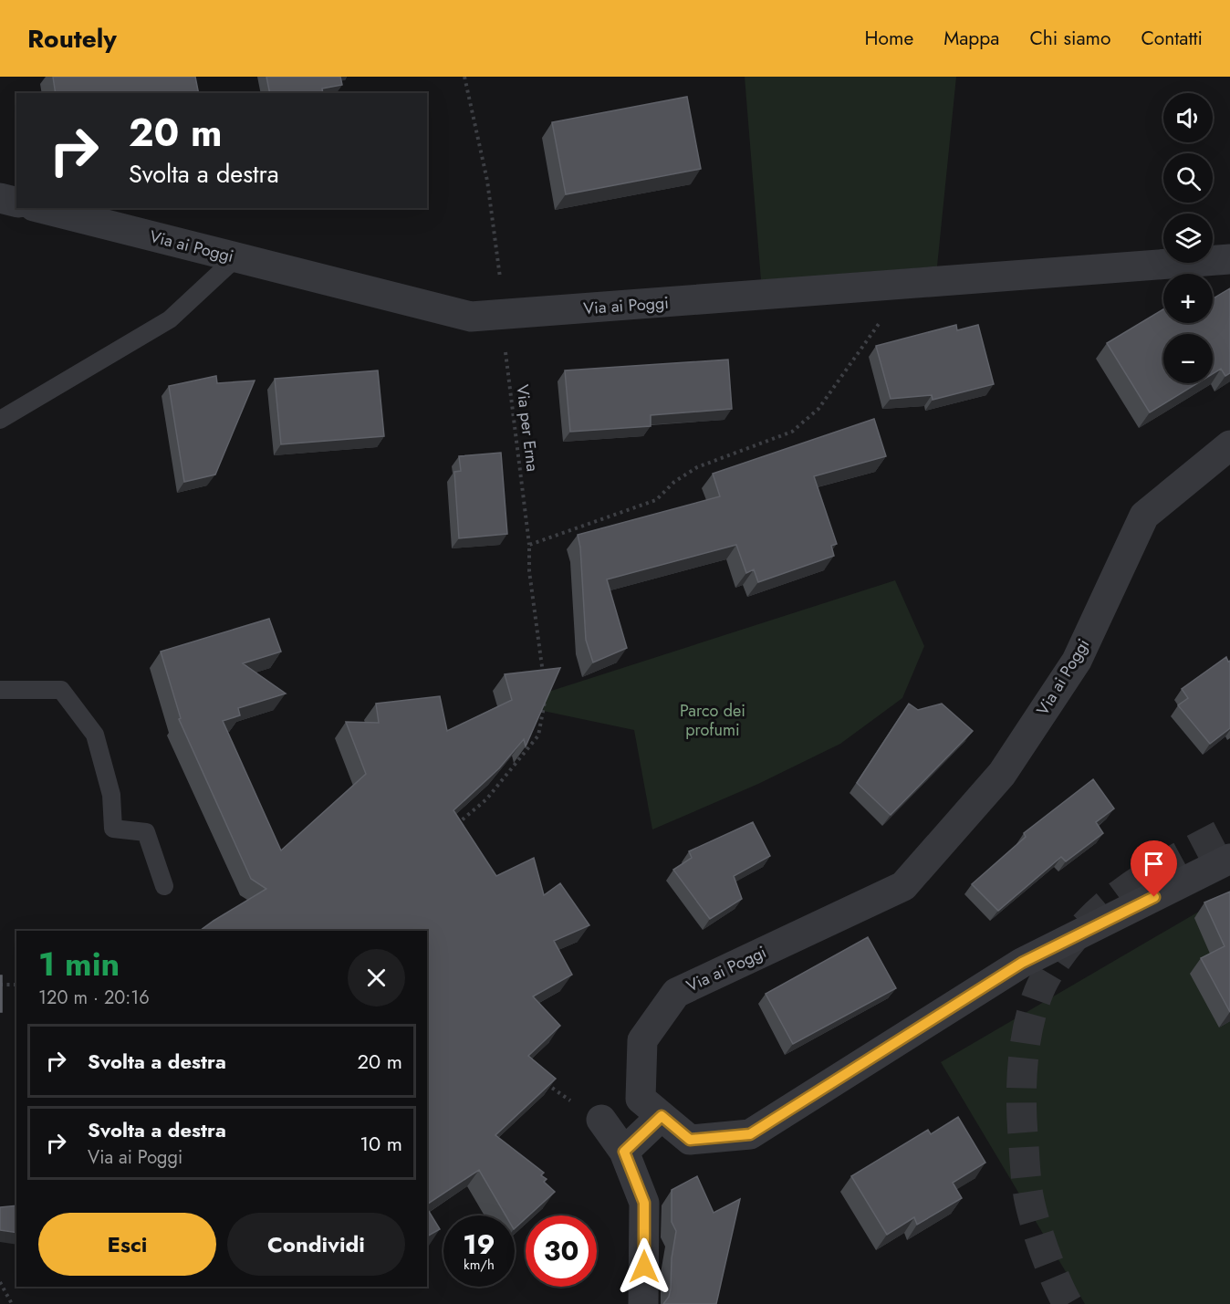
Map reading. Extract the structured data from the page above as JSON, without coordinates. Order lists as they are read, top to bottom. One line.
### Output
{"streets":{"street":["Via ai Poggi"],"path":["Via per Erna"]},"crossings":[["Via ai Poggi","Via per Erna"]],"parks":["Parco dei profumi"],"page":{"header":"Routely","nav":["Home","Mappa","Chi siamo","Contatti"],"map_buttons":["+","−"],"turn":["20 m","Svolta a destra"],"heading":["1 min","120 m · 20:16"],"list":[{"name":"Svolta a destra","value":"20 m"},{"name":"Svolta a destra","note":"Via ai Poggi","value":"10 m"}],"buttons":["Esci","Condividi"],"speed":"19 km/h","limit":"30"}}
